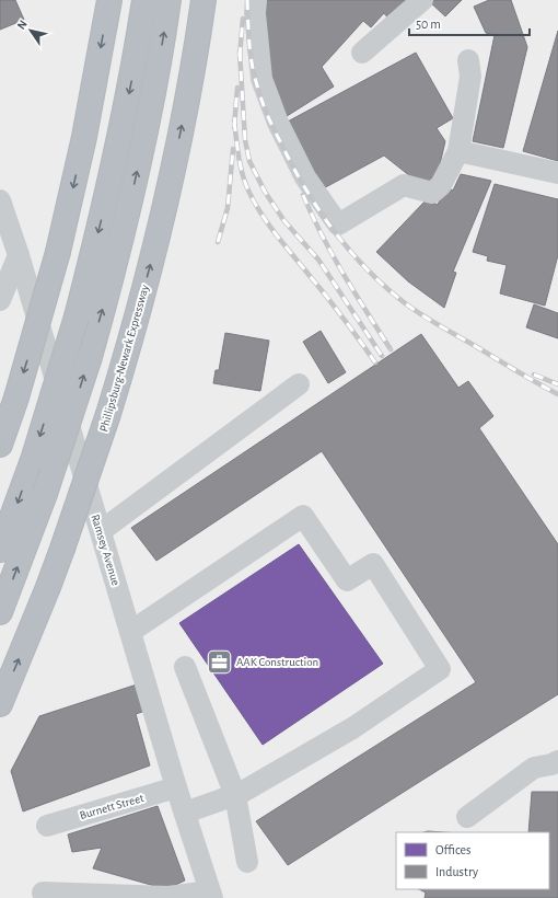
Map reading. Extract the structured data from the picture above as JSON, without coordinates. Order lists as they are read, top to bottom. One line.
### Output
{"streets":{"highway":["Phillipsburg-Newark Expressway"],"street":["Ramsey Avenue","Burnett Street"]},"crossings":[["Ramsey Avenue","Burnett Street"]],"places":{"office":["AAK Construction"]},"legend":["Offices","Industry"],"scale_bar":"50 m","north":"top left"}
